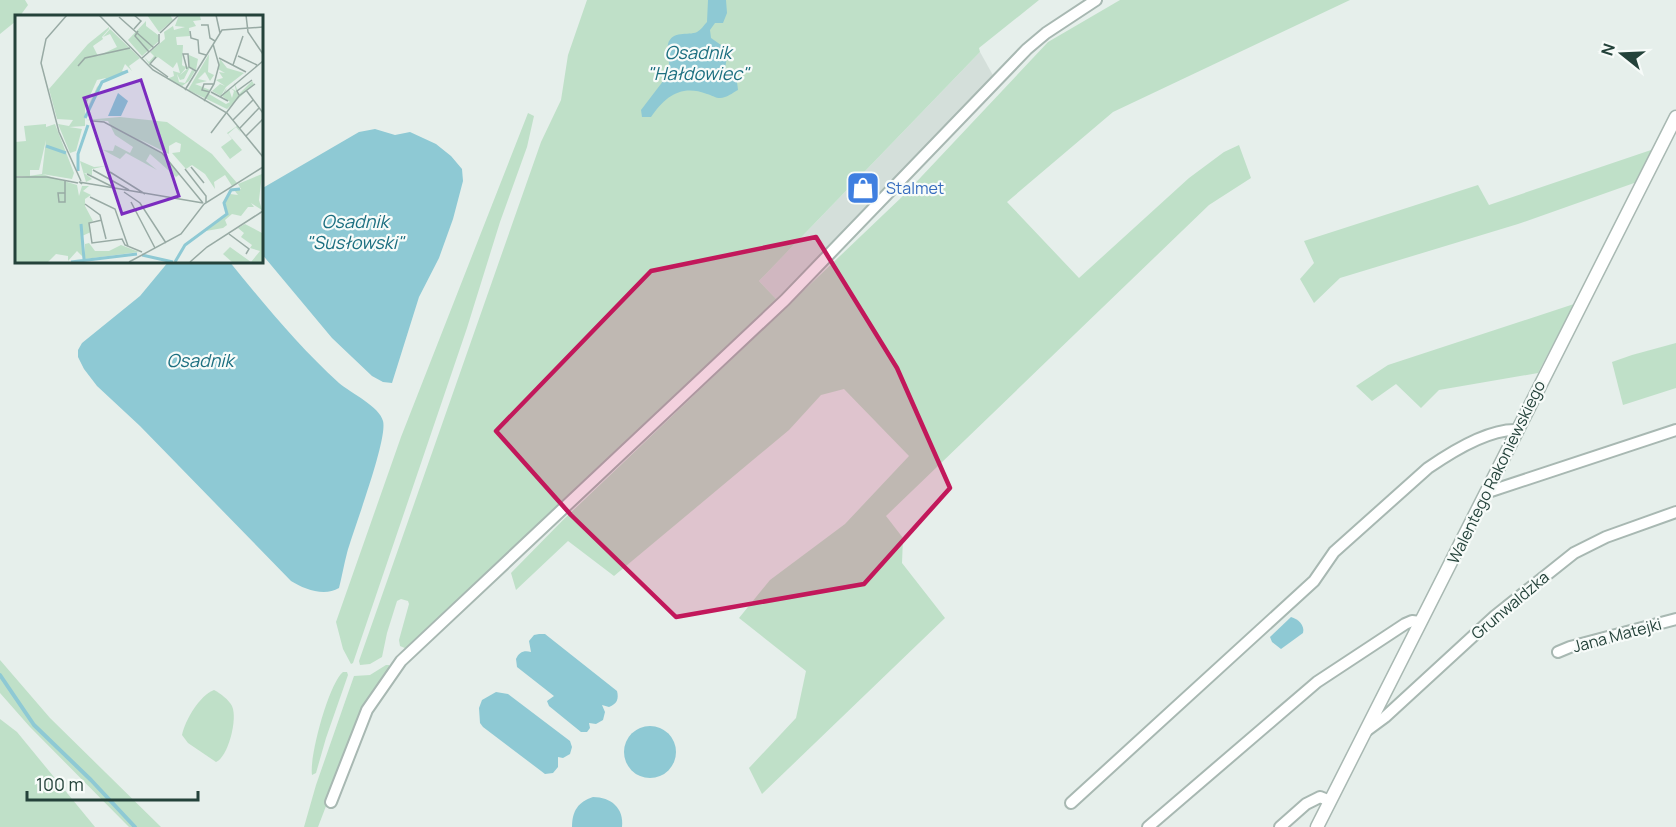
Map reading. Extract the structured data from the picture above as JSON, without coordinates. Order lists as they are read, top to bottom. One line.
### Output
{"streets":{"street":["Walentego Rakoniewskiego","Grunwaldzka","Jana Matejki"]},"crossings":[["Walentego Rakoniewskiego","Grunwaldzka"]],"water":["Osadnik \"Hałdowiec\"","Osadnik \"Susłowski\"","Osadnik"],"places":{"shop":["Stalmet"]},"scale_bar":"100 m","north":"left"}
